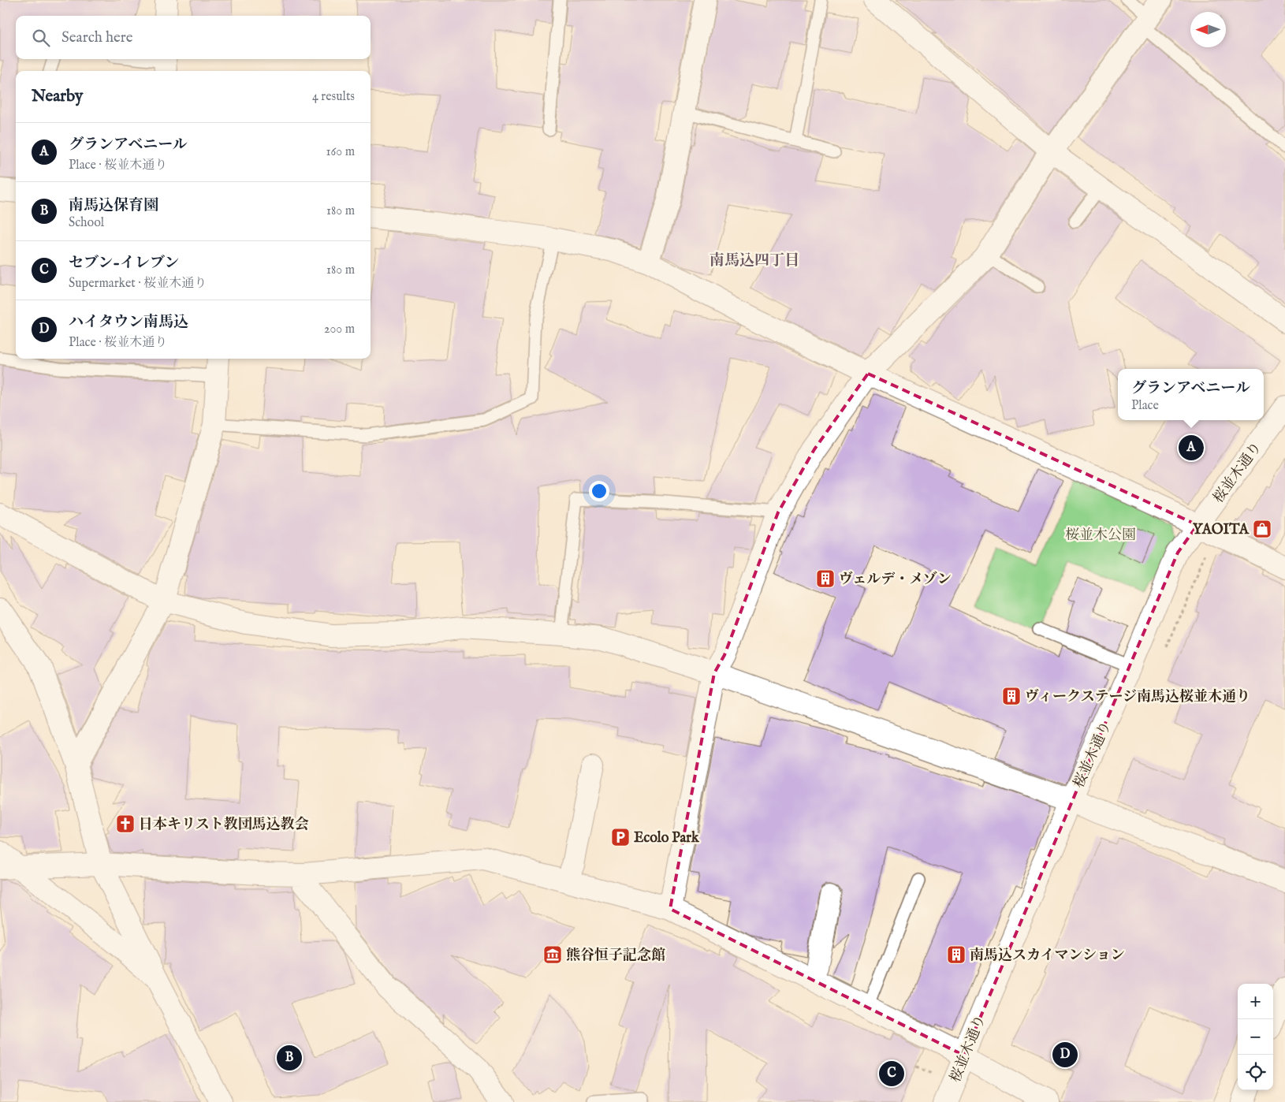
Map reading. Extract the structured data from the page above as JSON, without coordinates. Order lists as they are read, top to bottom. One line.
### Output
{"streets":{"street":["桜並木通り"]},"districts":["南馬込四丁目"],"parks":["桜並木公園"],"places":{"shop":["YAOITA"],"building":["ヴェルデ・メゾン","ヴィークステージ南馬込桜並木通り","南馬込スカイマンション"],"church":["日本キリスト教団馬込教会"],"parking":["Ecolo Park"],"museum":["熊谷恒子記念館"]},"north":"left","page":{"search":"Search here","heading":["Nearby","4 results"],"list":[{"mark":"A","name":"グランアベニール","note":"Place · 桜並木通り","value":"160 m"},{"mark":"B","name":"南馬込保育園","note":"School","value":"180 m"},{"mark":"C","name":"セブン-イレブン","note":"Supermarket · 桜並木通り","value":"180 m"},{"mark":"D","name":"ハイタウン南馬込","note":"Place · 桜並木通り","value":"200 m"}],"popup":["グランアベニール","Place"],"pins":["A","D","B","C"],"map_buttons":["+","−"]}}
